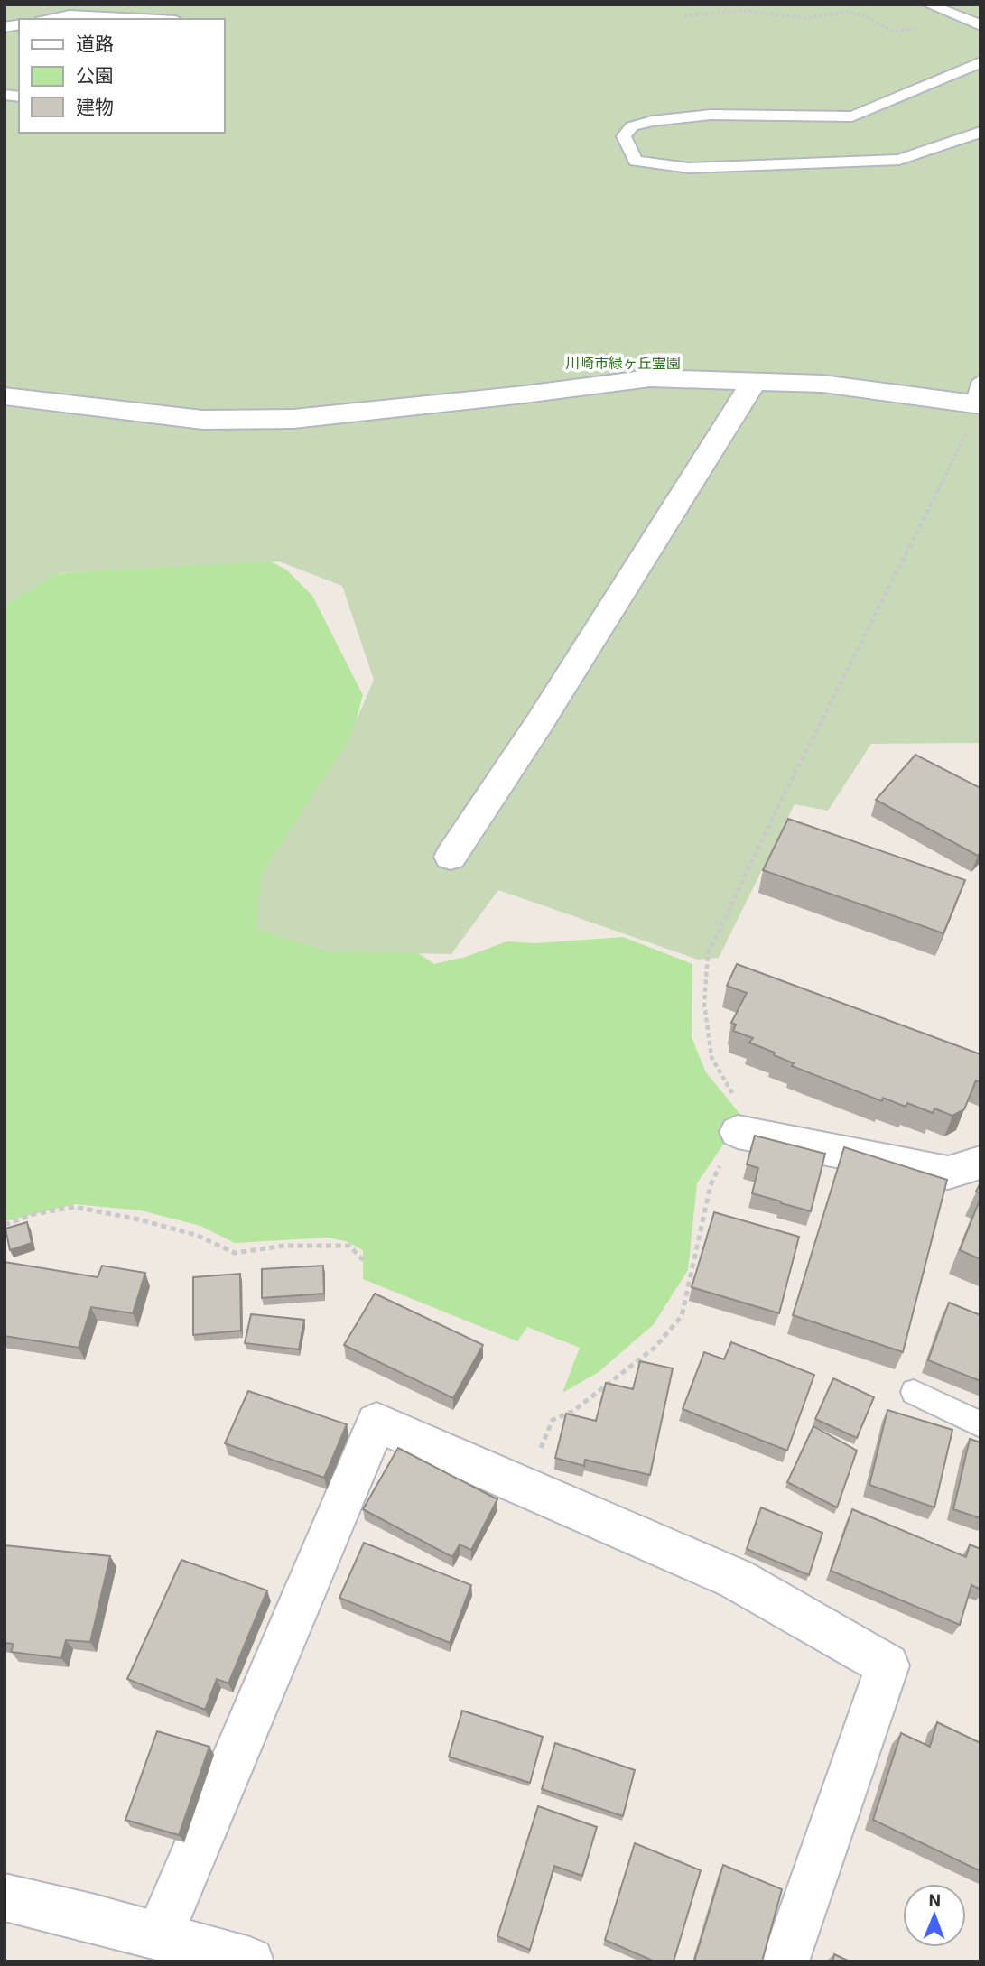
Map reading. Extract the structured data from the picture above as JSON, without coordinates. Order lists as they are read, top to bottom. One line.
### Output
{"parks":["川崎市緑ヶ丘霊園"],"legend":["道路","公園","建物"],"north":"top"}
